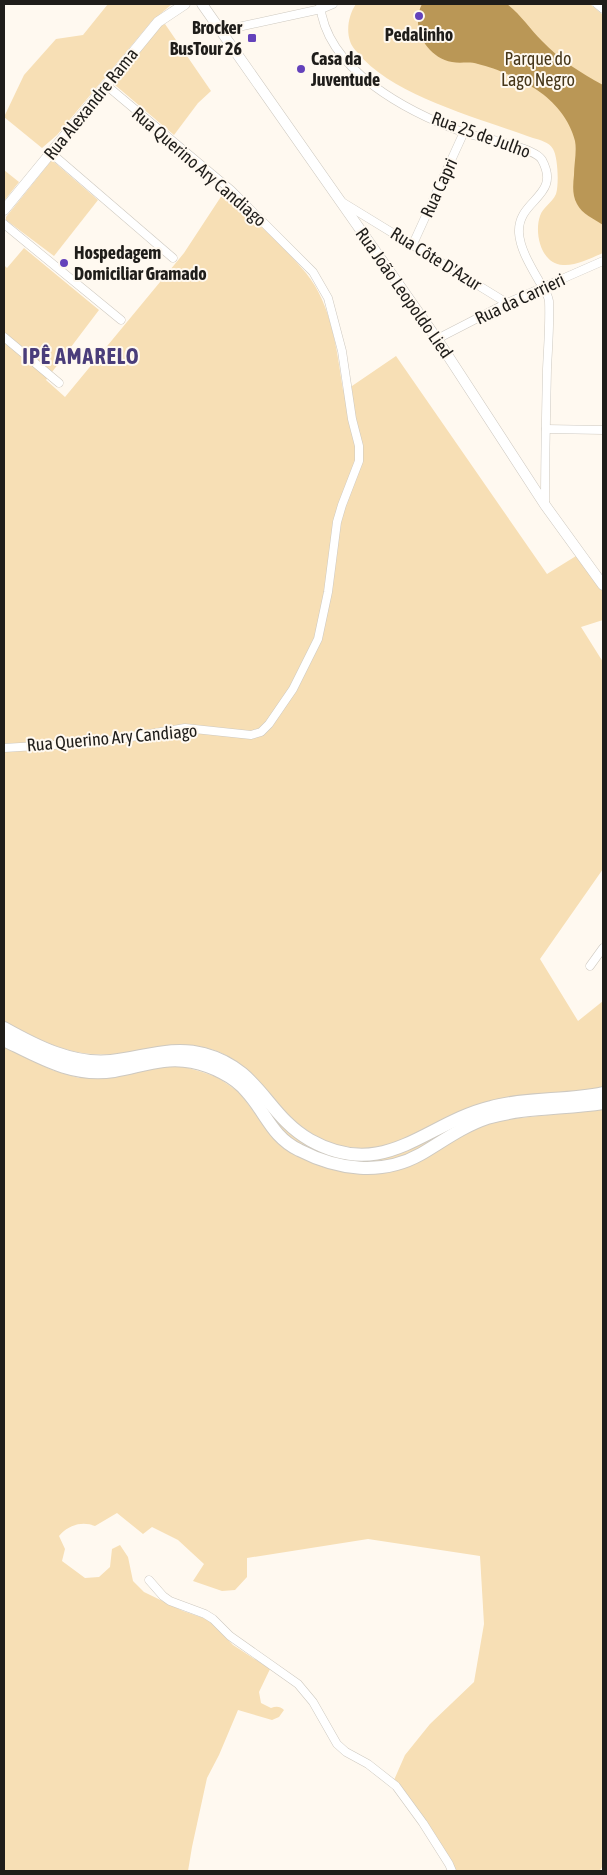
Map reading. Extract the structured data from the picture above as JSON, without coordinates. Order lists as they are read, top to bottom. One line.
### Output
{"streets":{"street":["Rua Alexandre Rama","Rua 25 de Julho","Rua Querino Ary Candiago","Rua Capri","Rua Côte D'Azur","Rua João Leopoldo Lied","Rua da Carrieri"]},"crossings":[["Rua Alexandre Rama","Rua Querino Ary Candiago"],["Rua 25 de Julho","Rua Capri"],["Rua 25 de Julho","Rua João Leopoldo Lied"],["Rua 25 de Julho","Rua da Carrieri"],["Rua Capri","Rua Côte D'Azur"],["Rua Côte D'Azur","Rua João Leopoldo Lied"],["Rua Côte D'Azur","Rua da Carrieri"],["Rua João Leopoldo Lied","Rua da Carrieri"]],"districts":["IPÊ AMARELO"],"parks":["Parque do Lago Negro"],"places":{"other":["Pedalinho","Casa da Juventude","Hospedagem Domiciliar Gramado"],"transit":["Brocker BusTour 26"]}}
